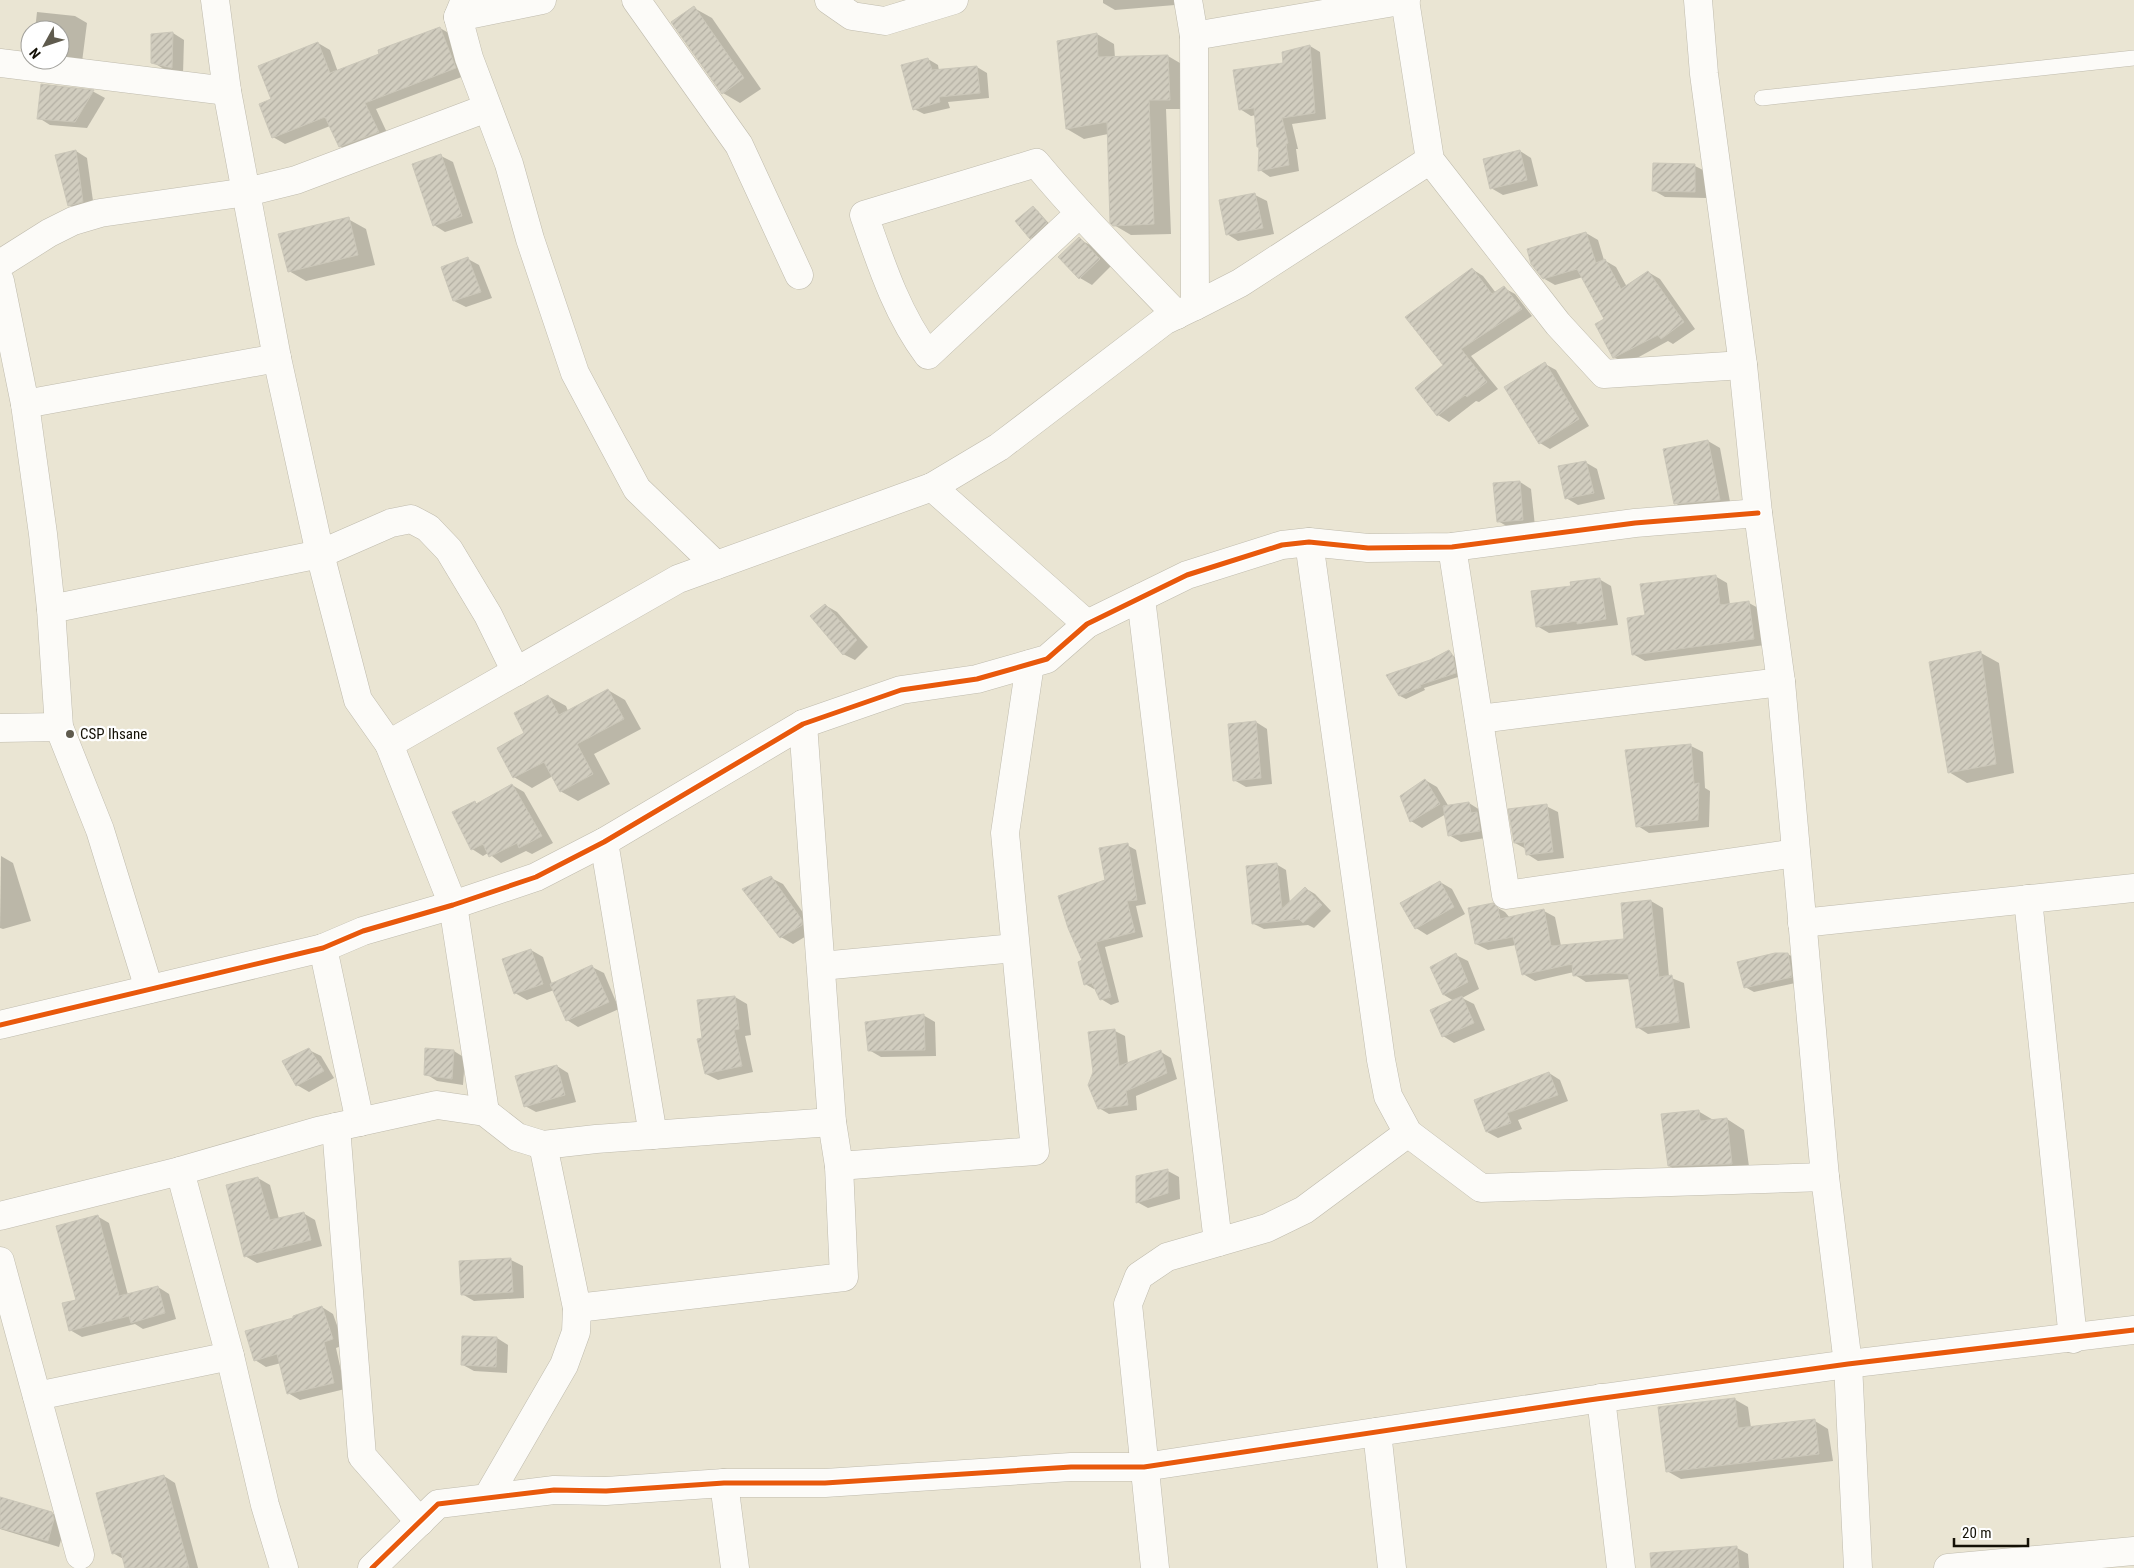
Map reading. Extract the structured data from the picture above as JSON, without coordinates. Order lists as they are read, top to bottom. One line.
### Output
{"places":["CSP Ihsane"],"scale_bar":"20 m","north":"bottom left"}
